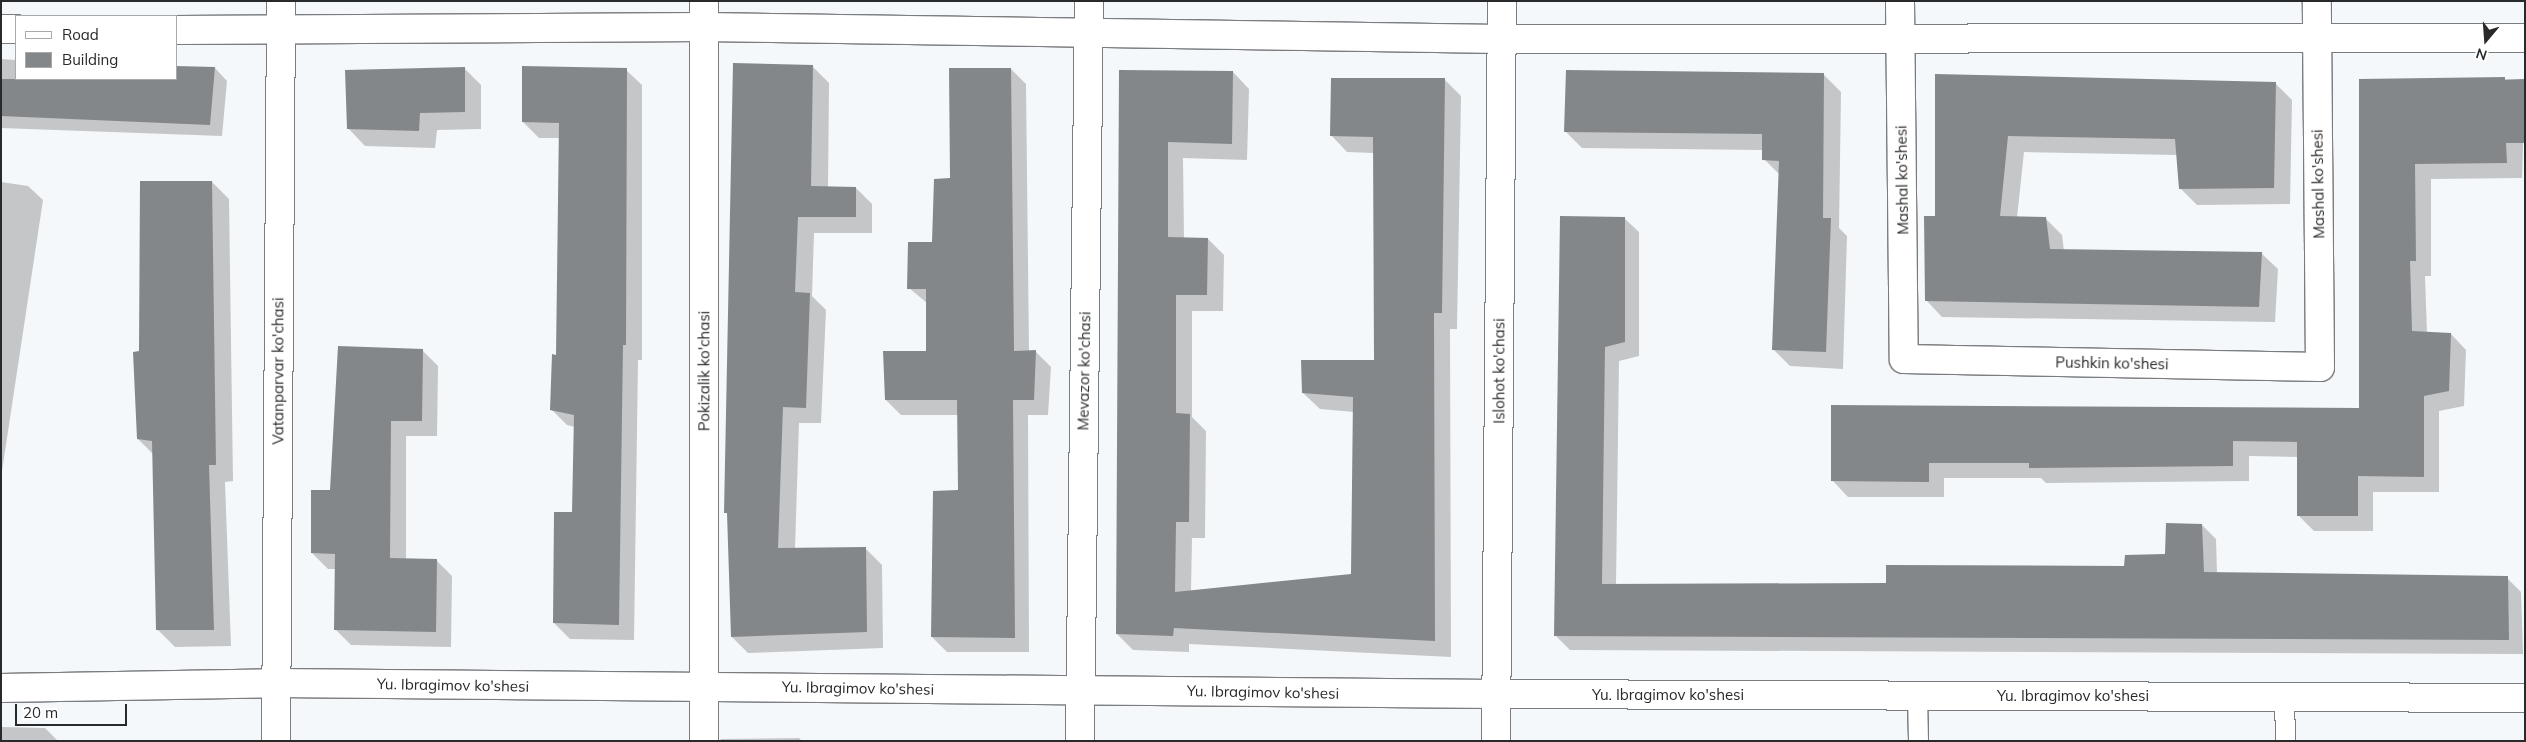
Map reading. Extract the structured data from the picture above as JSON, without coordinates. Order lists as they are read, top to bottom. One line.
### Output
{"streets":{"street":["Mashal ko'shesi","Pushkin ko'shesi","Vatanparvar ko'chasi","Pokizalik ko'chasi","Mevazor ko'chasi","Islohot ko'chasi","Yu. Ibragimov ko'shesi"]},"crossings":[["Mashal ko'shesi","Pushkin ko'shesi"],["Vatanparvar ko'chasi","Yu. Ibragimov ko'shesi"],["Pokizalik ko'chasi","Yu. Ibragimov ko'shesi"],["Mevazor ko'chasi","Yu. Ibragimov ko'shesi"],["Islohot ko'chasi","Yu. Ibragimov ko'shesi"]],"legend":["Road","Building"],"scale_bar":"20 m","north":"bottom"}
